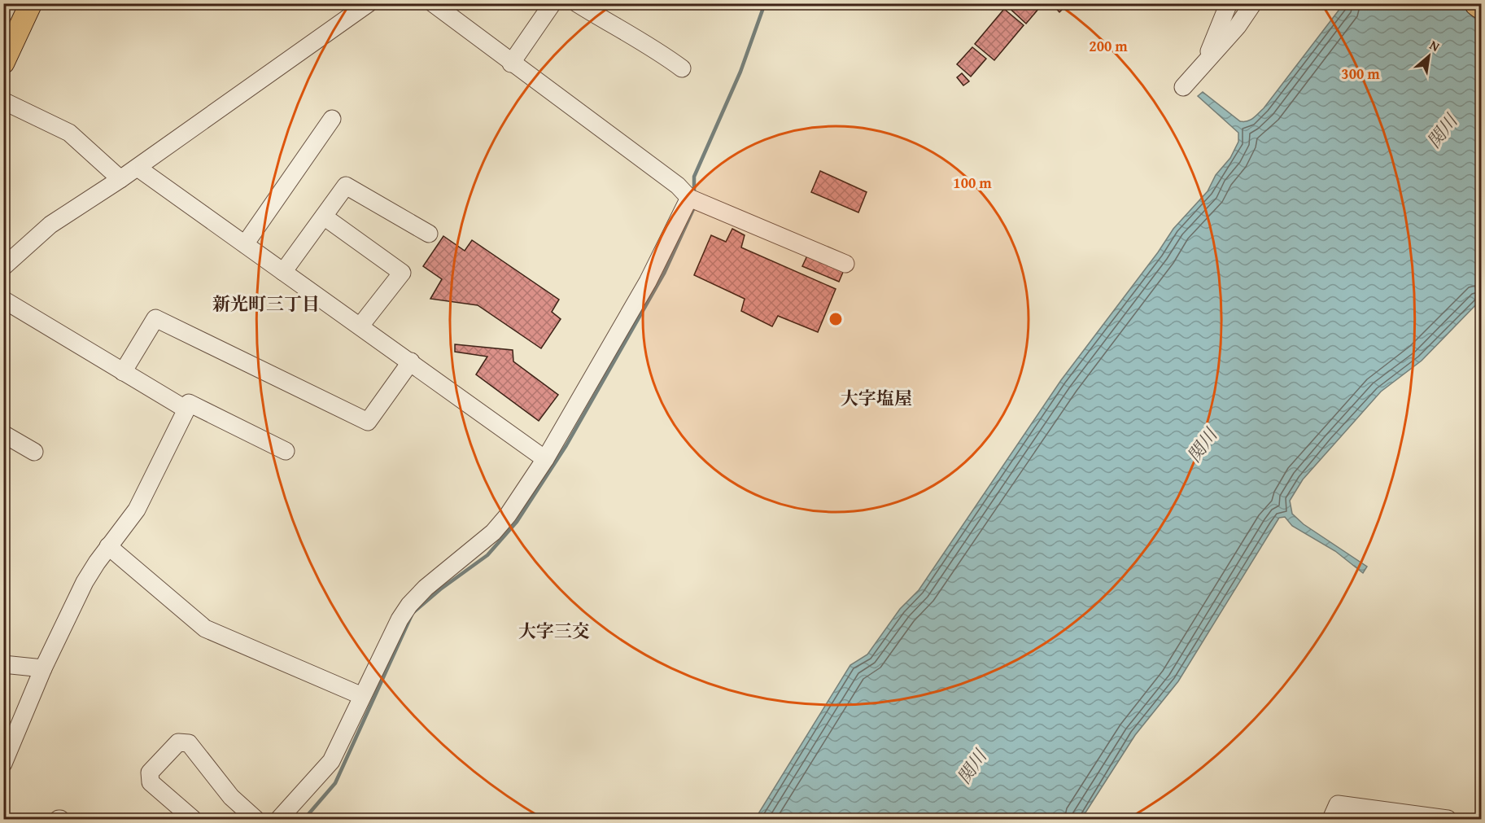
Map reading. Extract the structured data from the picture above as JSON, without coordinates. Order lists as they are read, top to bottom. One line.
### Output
{"districts":["新光町三丁目","大字塩屋","大字三交"],"water":["関川"],"north":"top right","rings":["200 m","300 m","100 m"]}
